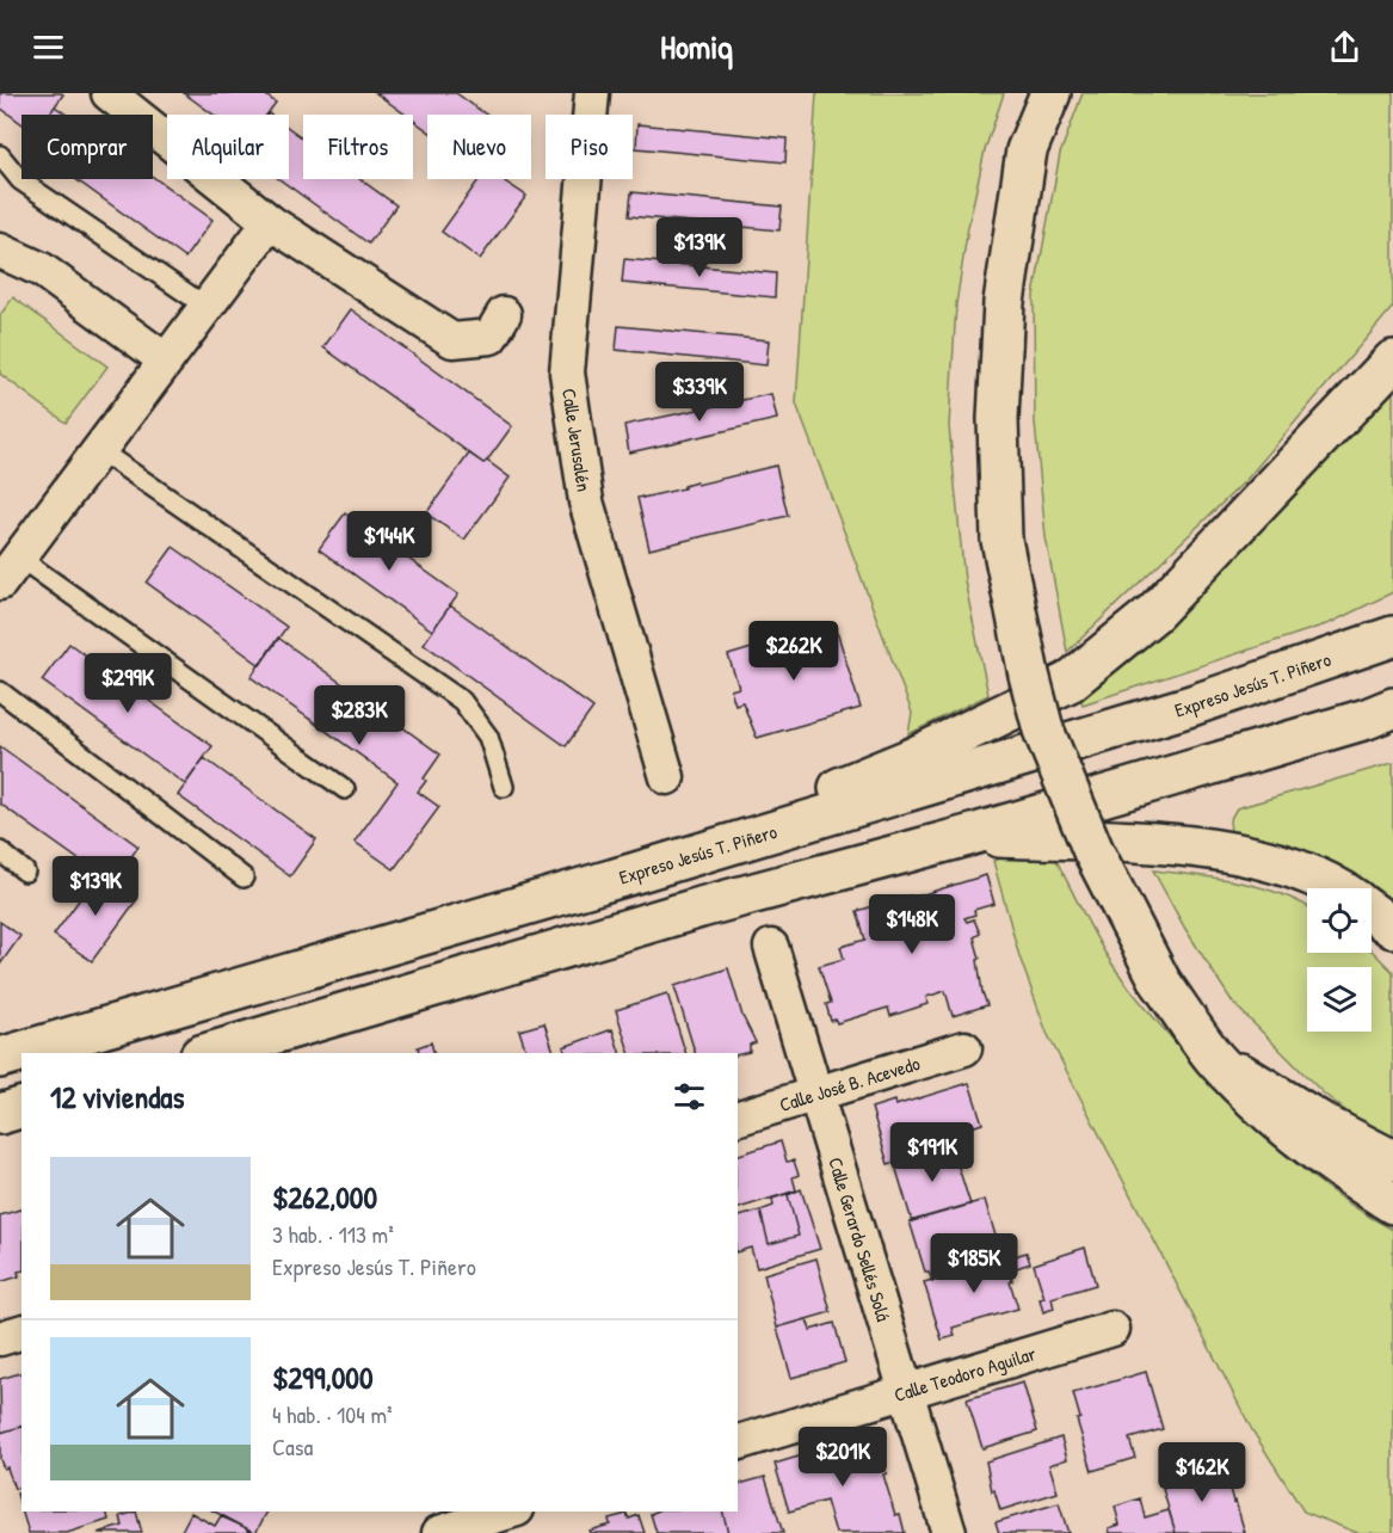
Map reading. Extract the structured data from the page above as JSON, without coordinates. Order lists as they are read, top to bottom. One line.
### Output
{"streets":{"main road":["Expreso Jesús T. Piñero"],"street":["Calle Jerusalén","Calle José B. Acevedo","Calle Gerardo Sellés Solá","Calle Teodoro Aguilar"]},"crossings":[["Calle José B. Acevedo","Calle Gerardo Sellés Solá"],["Calle Gerardo Sellés Solá","Calle Teodoro Aguilar"]],"page":{"header":"Homiq","chip":["Comprar","Alquilar","Filtros","Nuevo","Piso"],"price":["$139K","$339K","$144K","$262K","$299K","$283K","$139K","$148K","$191K","$185K","$201K","$162K"],"heading":"12 viviendas","list":[{"name":"$262,000","note":"3 hab. · 113 m² · Expreso Jesús T. Piñero"},{"name":"$299,000","note":"4 hab. · 104 m² · Casa"}]}}
